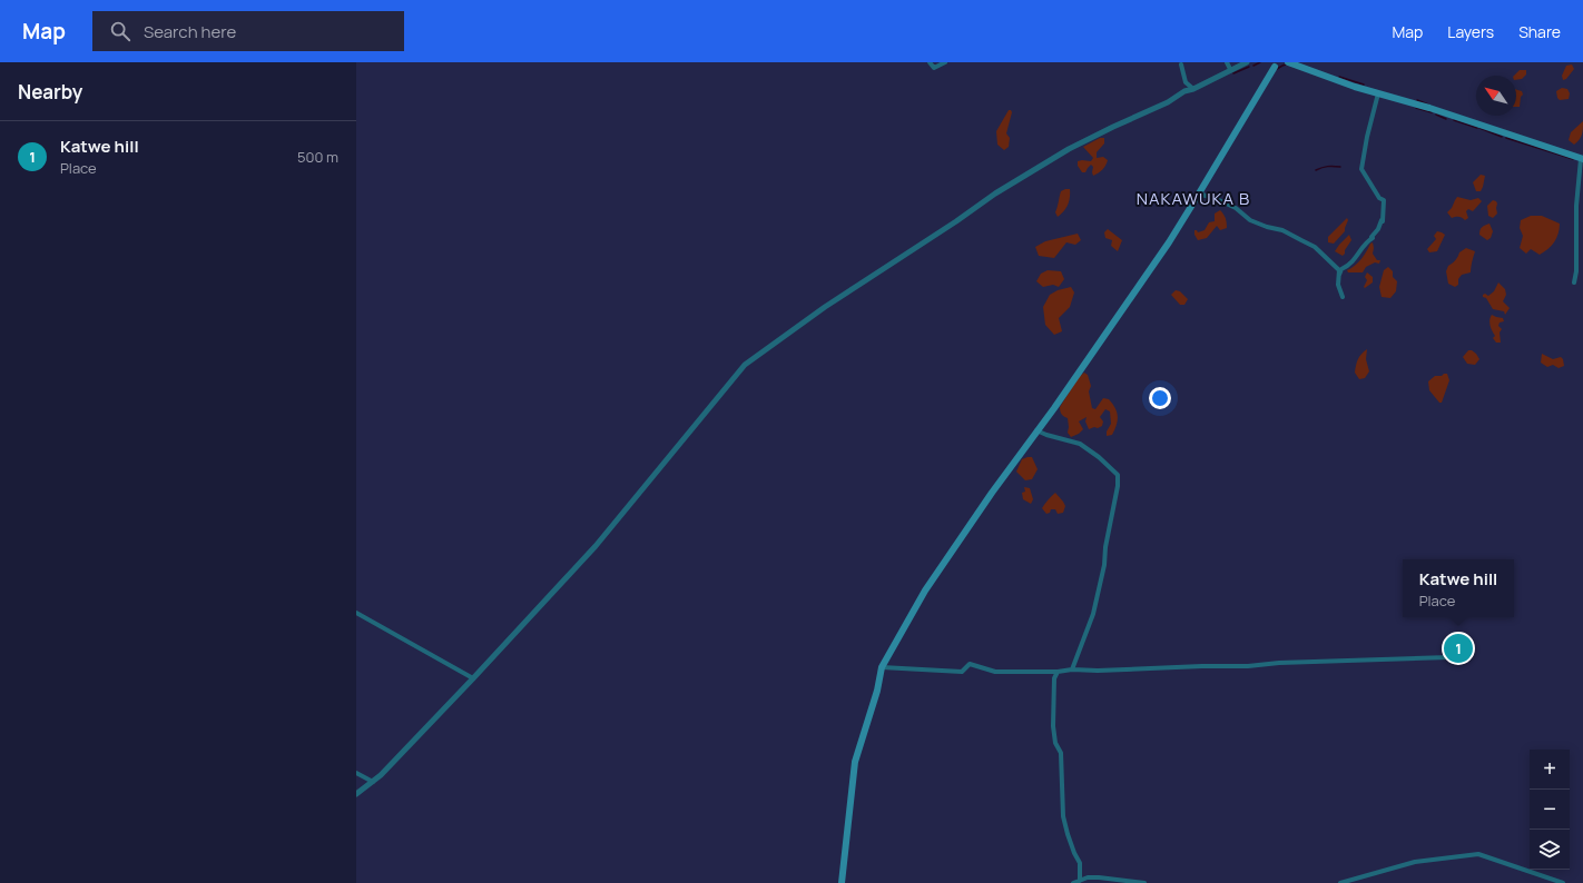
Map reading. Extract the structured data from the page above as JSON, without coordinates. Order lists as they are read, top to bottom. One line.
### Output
{"districts":["NAKAWUKA B"],"north":"top left","page":{"header":"Map","search":"Search here","nav":["Map","Layers","Share"],"heading":"Nearby","list":[{"mark":"1","name":"Katwe hill","note":"Place","value":"500 m"}],"popup":["Katwe hill","Place"],"pins":"1","map_buttons":["+","−"]}}
